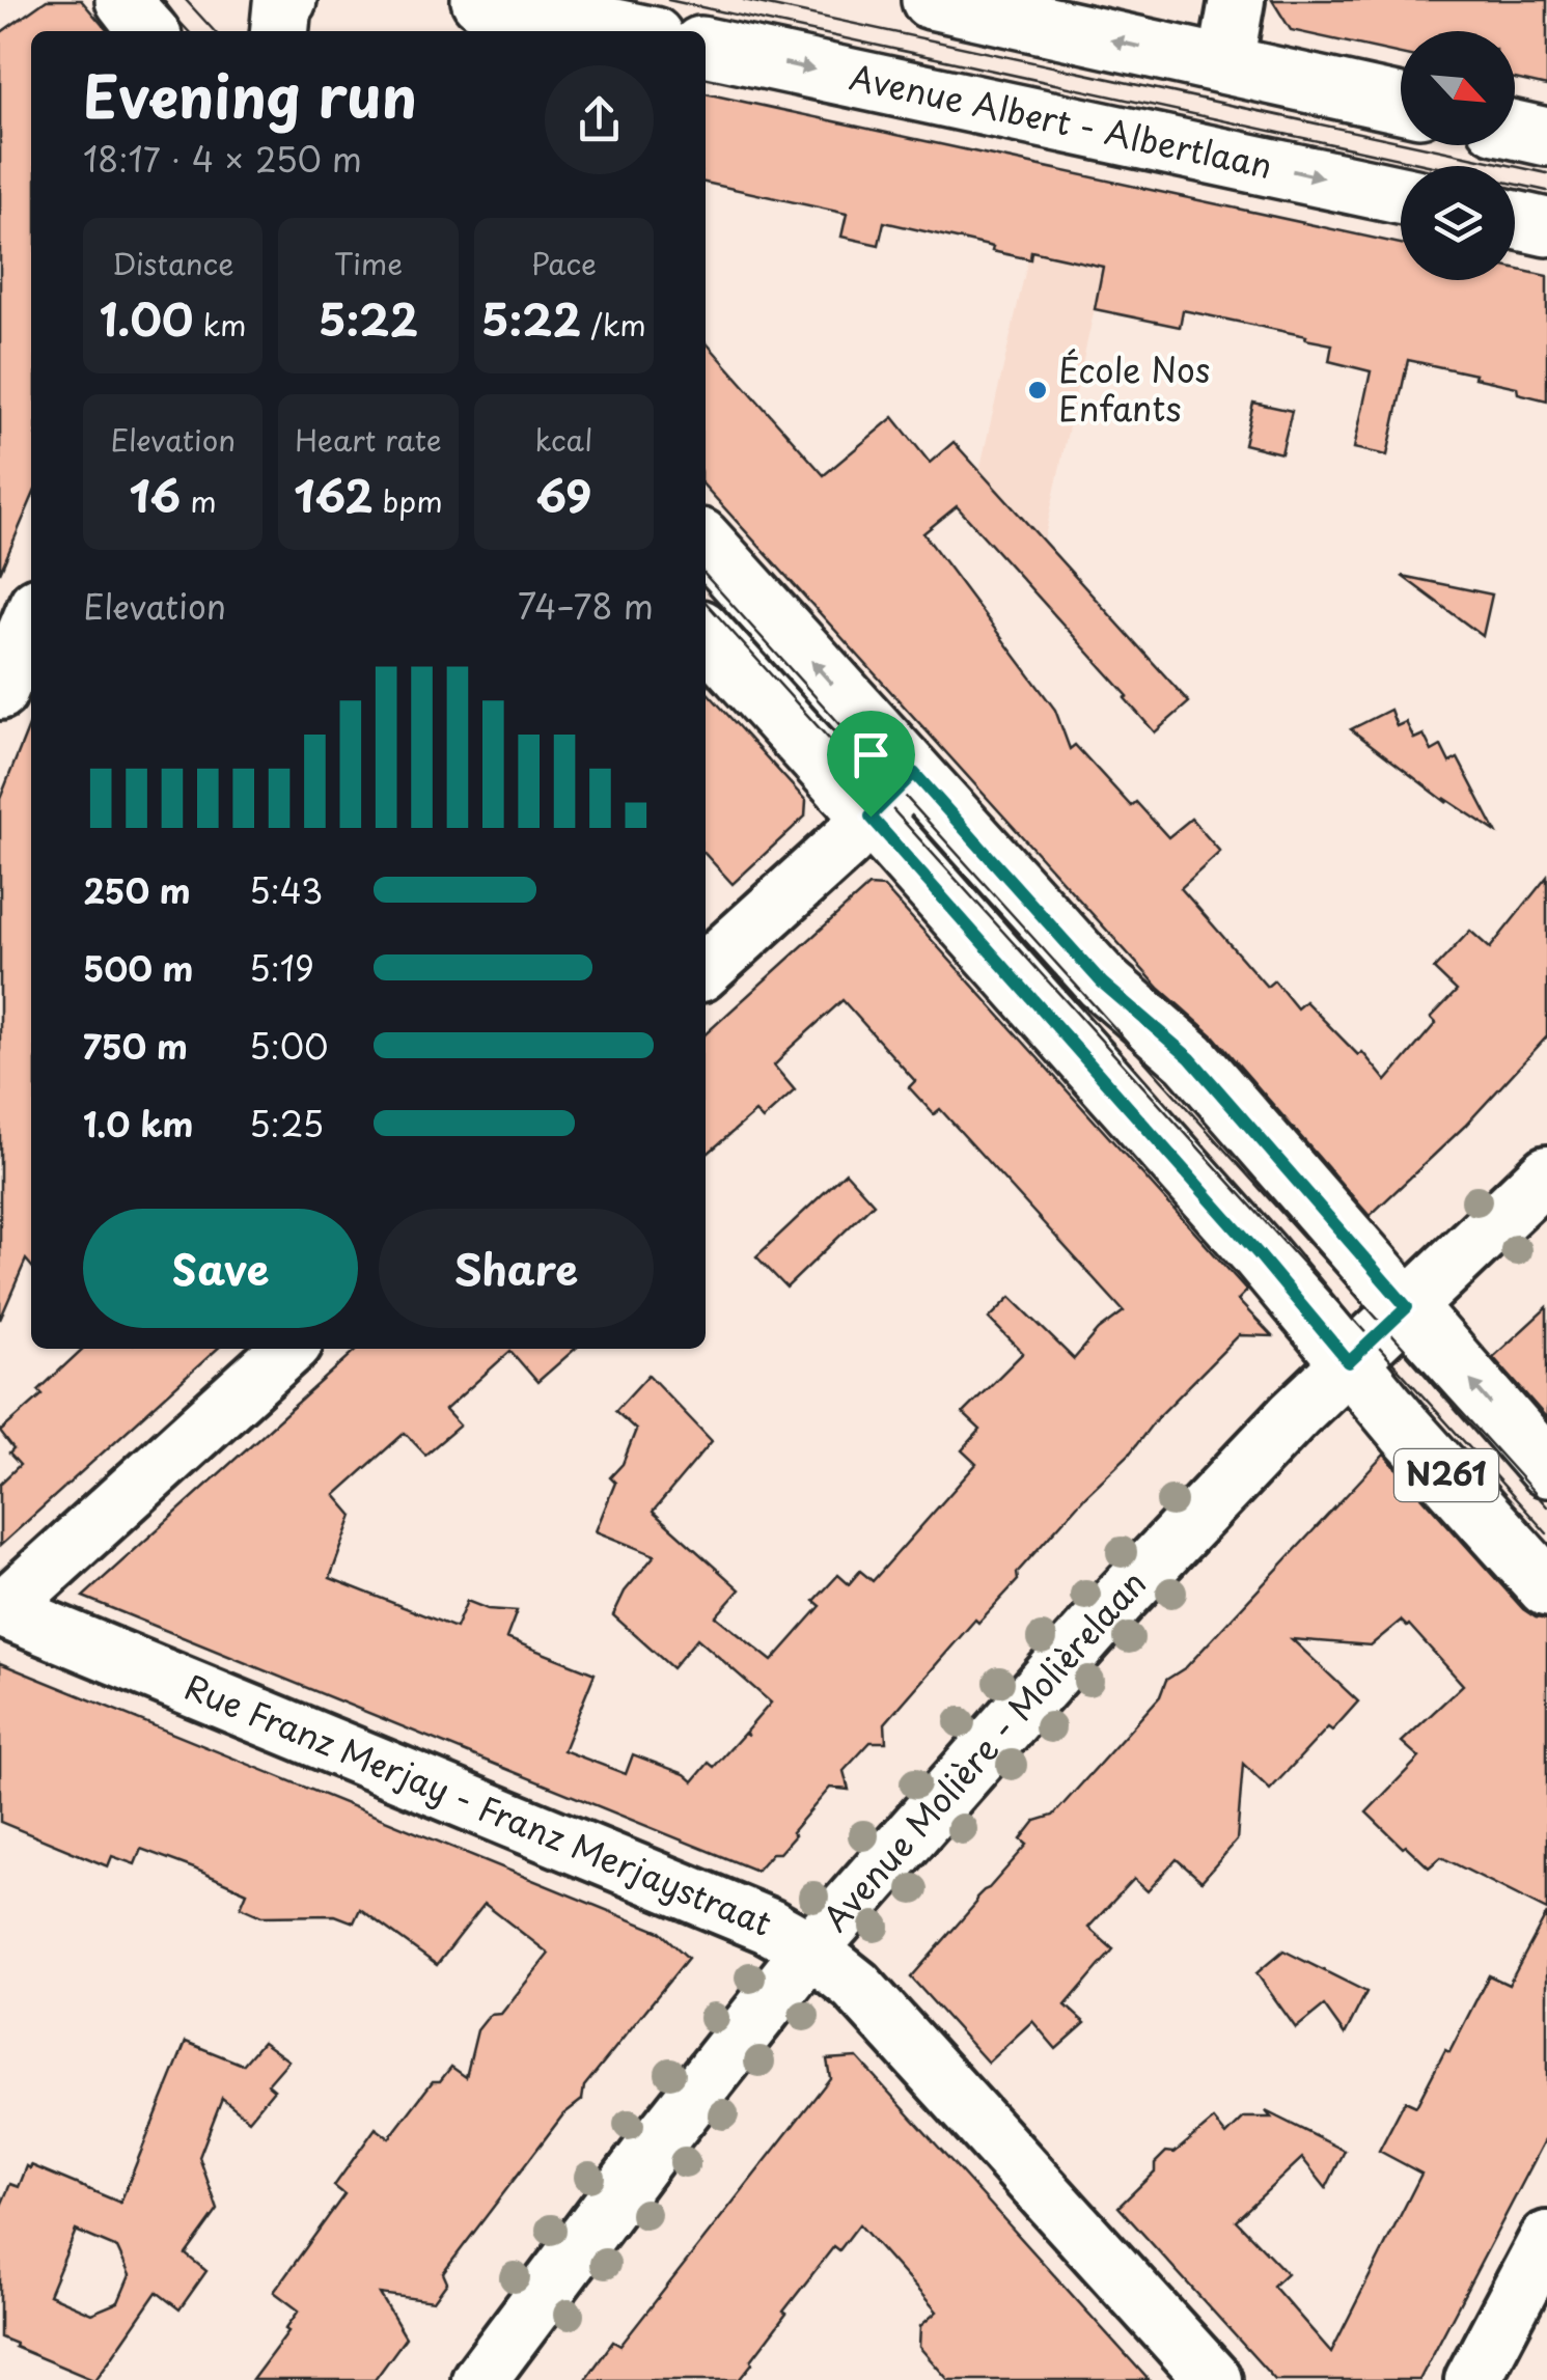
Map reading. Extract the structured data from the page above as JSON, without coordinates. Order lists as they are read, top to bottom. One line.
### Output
{"streets":{"main road":["Avenue Albert - Albertlaan","N261"],"street":["Avenue Molière - Molièrelaan","Rue Franz Merjay - Franz Merjaystraat"]},"crossings":[["N261","Avenue Molière - Molièrelaan"],["Avenue Molière - Molièrelaan","Rue Franz Merjay - Franz Merjaystraat"]],"places":["École Nos Enfants"],"north":"bottom right","page":{"heading":["Evening run","18:17 · 4 × 250 m"],"stats":[["Distance","1.00 km"],["Time","5:22"],["Pace","5:22 /km"],["Elevation","16 m"],["Heart rate","162 bpm"],["kcal","69"]],"chart":["Elevation","74–78 m"],"list":[{"name":"250 m","note":"5:43"},{"name":"500 m","note":"5:19"},{"name":"750 m","note":"5:00"},{"name":"1.0 km","note":"5:25"}],"buttons":["Save","Share"]}}
